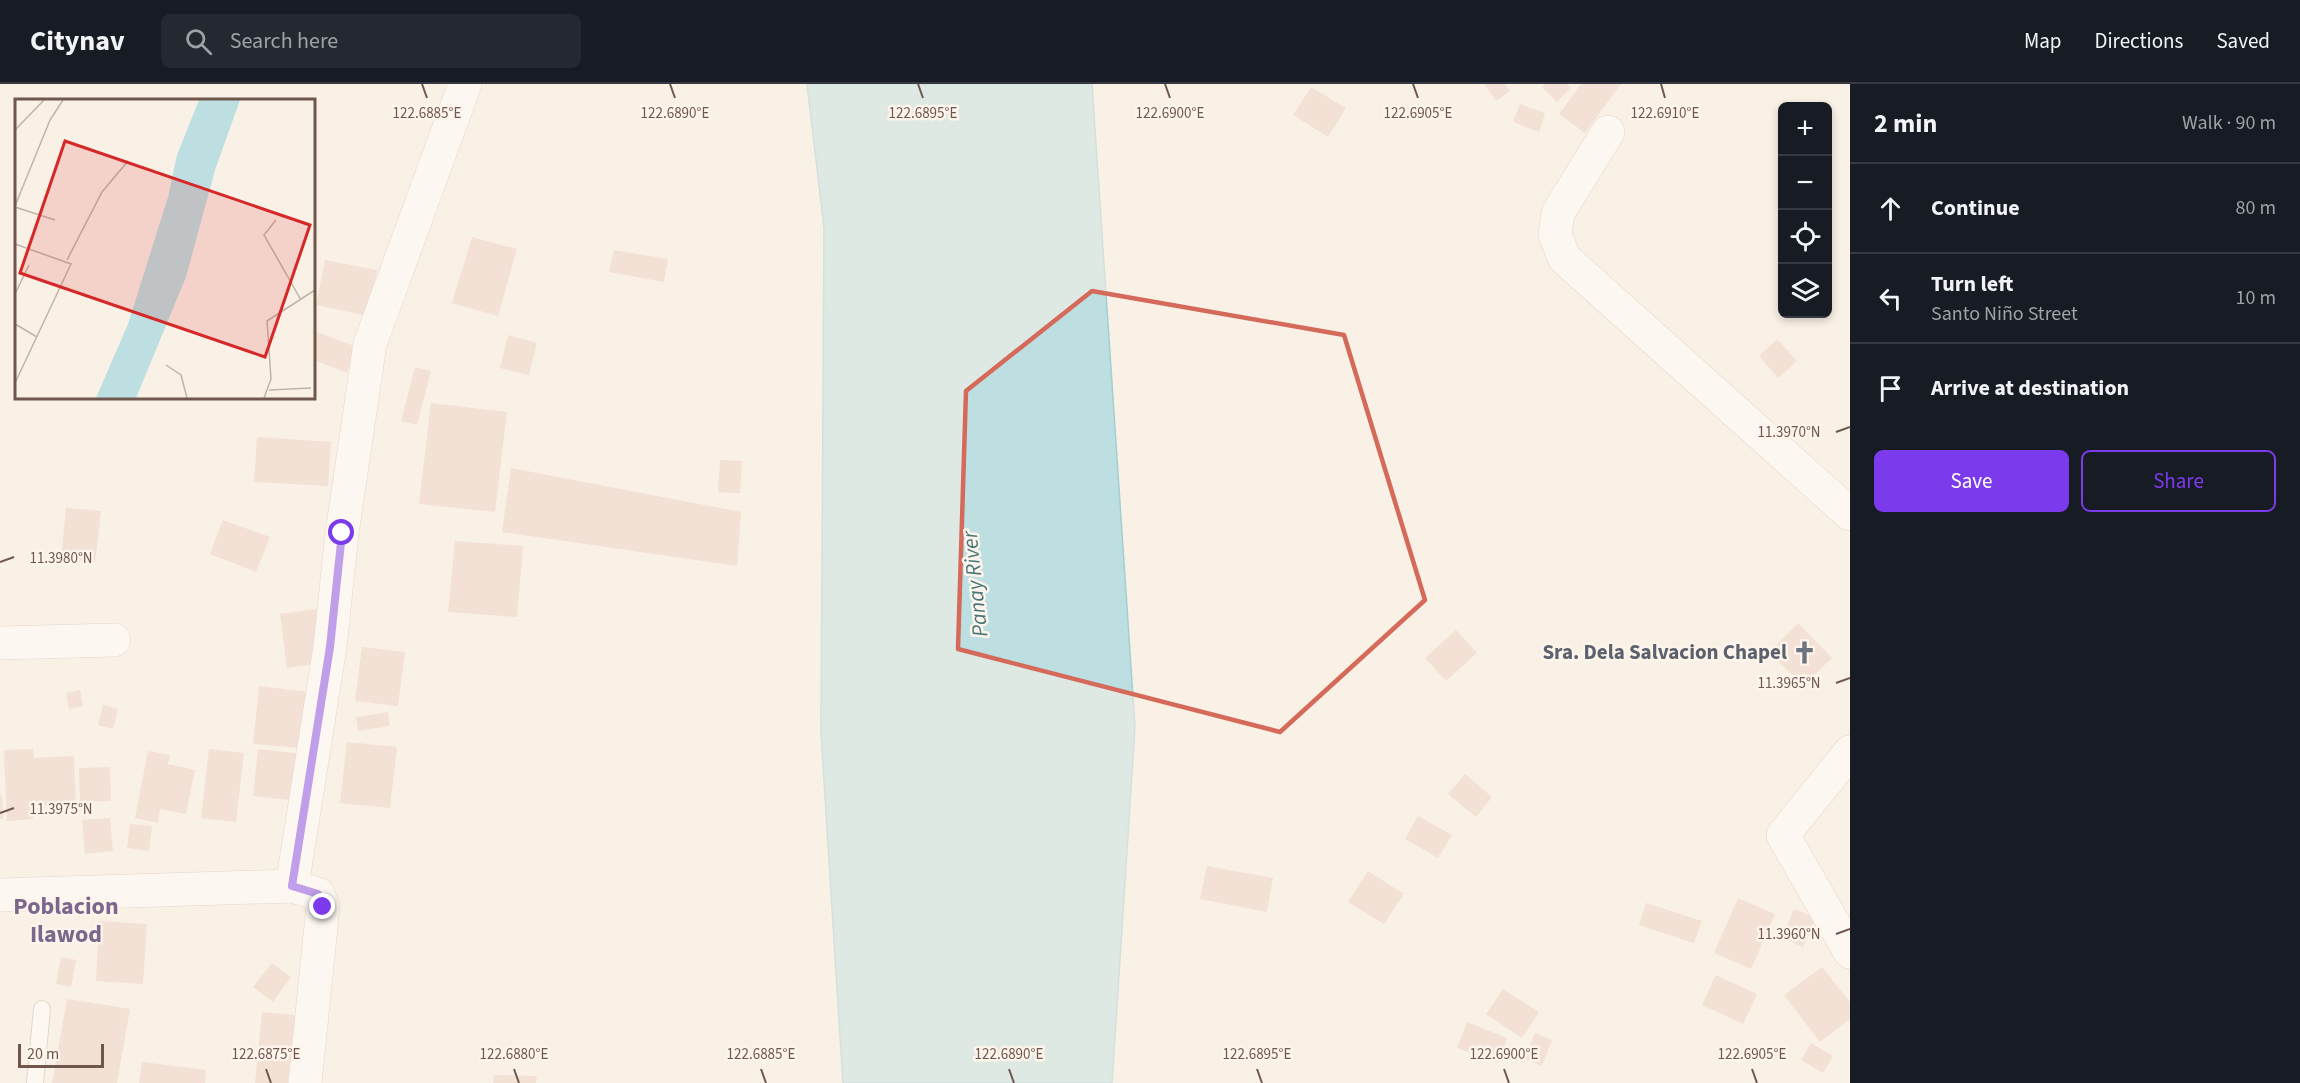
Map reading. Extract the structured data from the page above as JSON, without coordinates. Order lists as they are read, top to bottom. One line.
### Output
{"districts":["Poblacion Ilawod"],"water":["Panay River"],"places":{"church":["Sra. Dela Salvacion Chapel"]},"scale_bar":"20 m","page":{"header":"Citynav","search":"Search here","nav":["Map","Directions","Saved"],"heading":["2 min","Walk · 90 m"],"map_buttons":["+","−"],"list":[["Continue","80 m"],["Turn left","Santo Niño Street","10 m"],"Arrive at destination"],"buttons":["Save","Share"],"scale":"20 m"},"coordinates":["122.6885°E","122.6890°E","122.6895°E","122.6900°E","122.6905°E","122.6910°E","11.3970°N","11.3980°N","11.3965°N","11.3975°N","11.3960°N","122.6875°E","122.6880°E"]}
